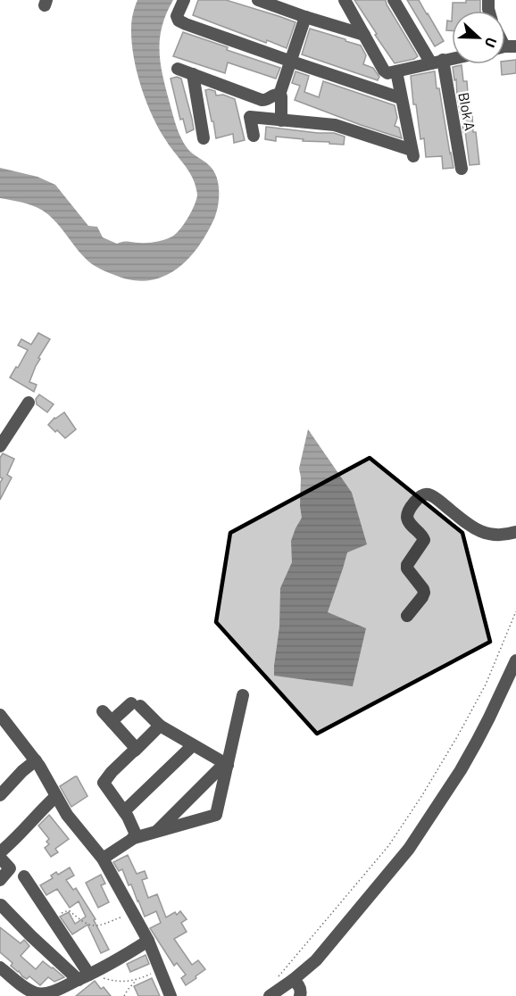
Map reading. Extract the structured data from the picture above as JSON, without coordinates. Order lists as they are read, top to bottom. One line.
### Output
{"streets":{"street":["Blok A"]},"north":"right"}
